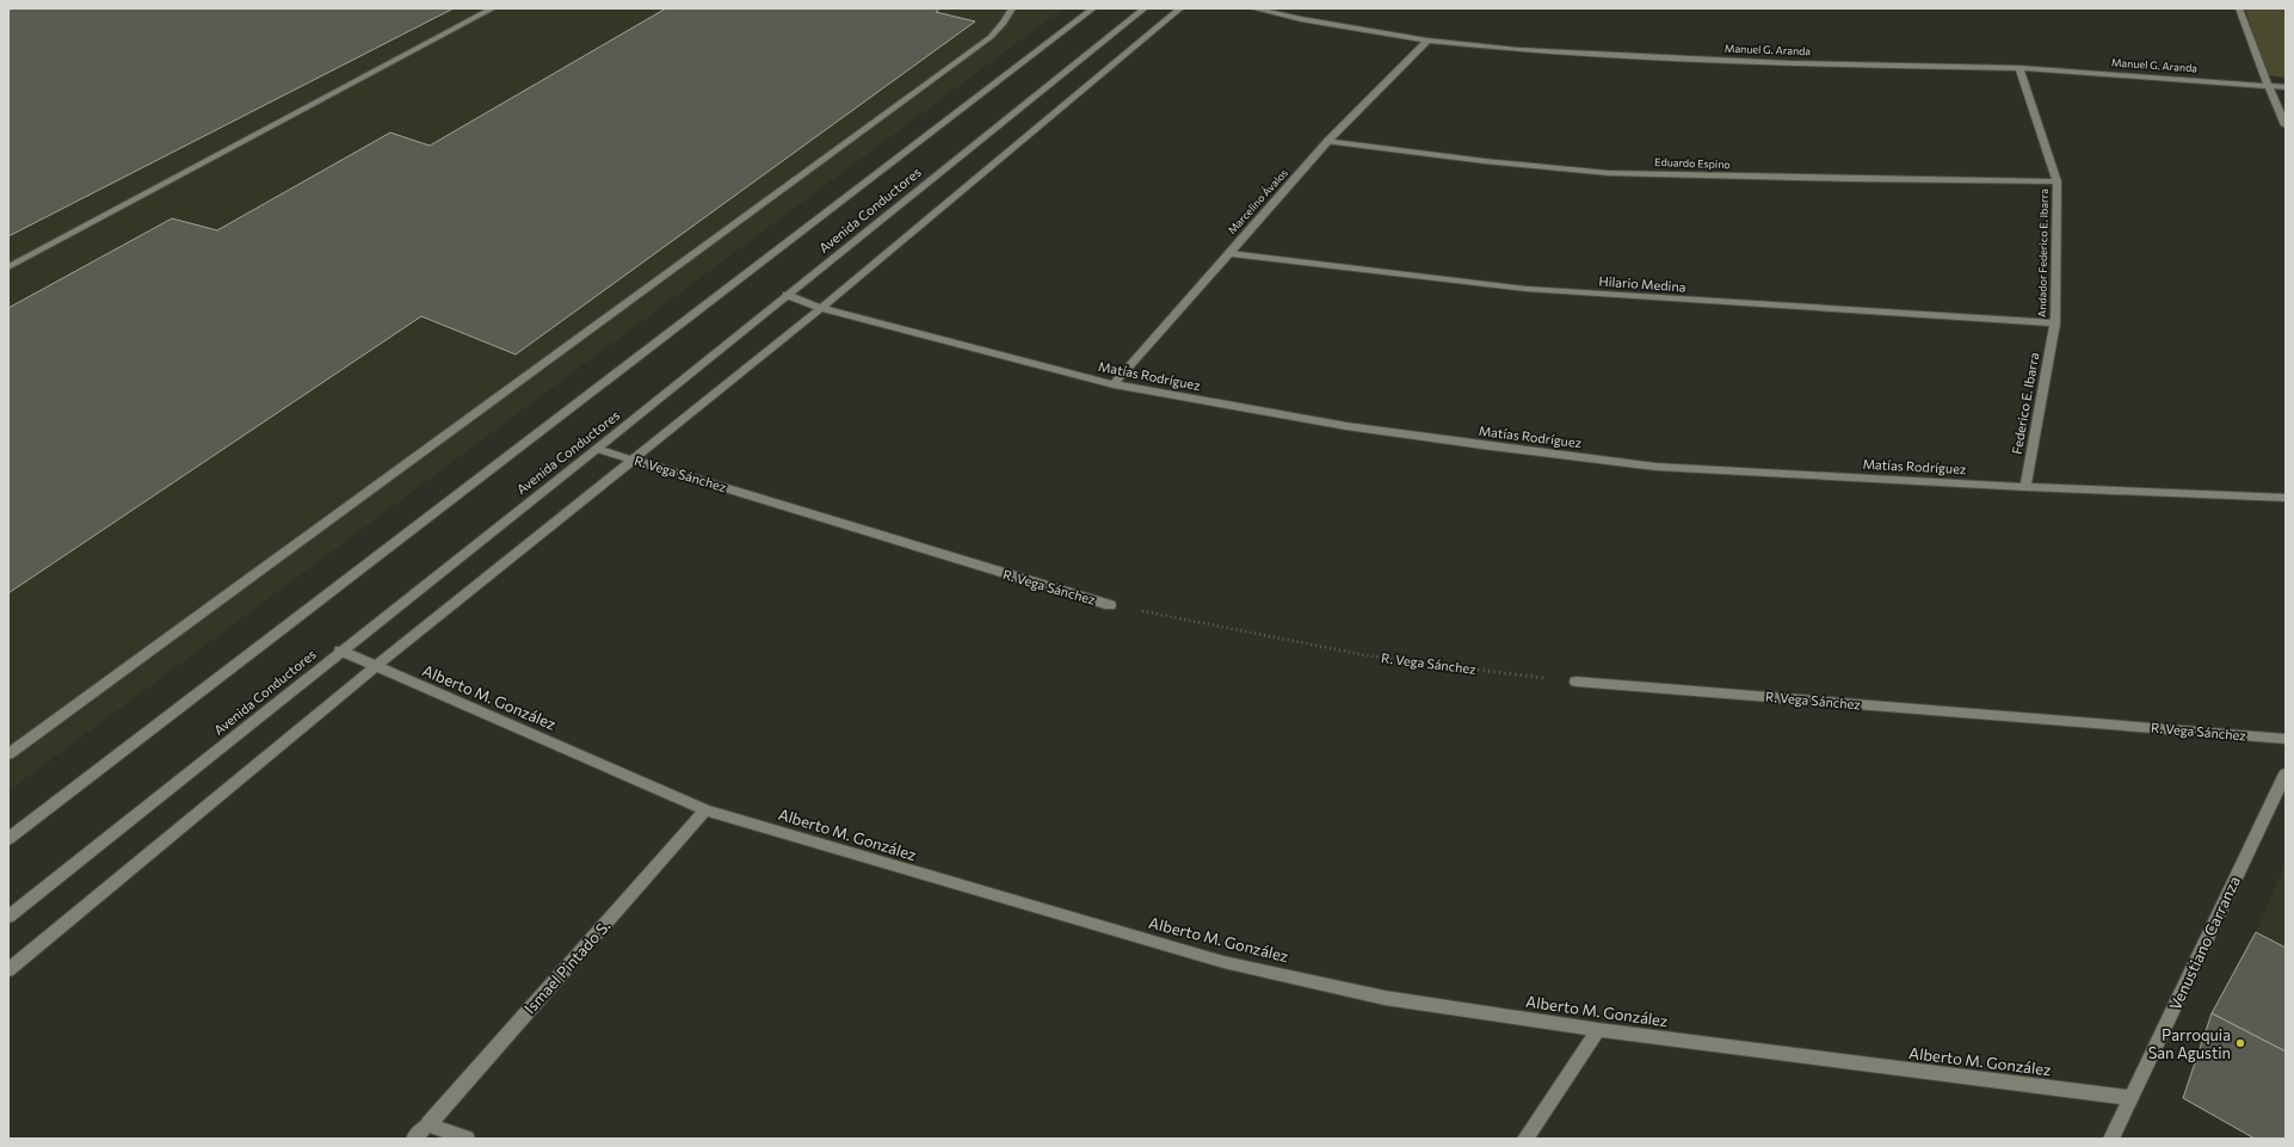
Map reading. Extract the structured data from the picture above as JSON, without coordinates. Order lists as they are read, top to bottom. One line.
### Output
{"streets":{"street":["Manuel G. Aranda","Eduardo Espino","Marcelino Ávalos","Avenida Conductores","Andador Federico E. Ibarra","Hilario Medina","Matías Rodríguez","Federico E. Ibarra","R. Vega Sánchez","Alberto M. González","Venustiano Carranza","Ismael Pintado S."]},"crossings":[["Manuel G. Aranda","Marcelino Ávalos"],["Eduardo Espino","Marcelino Ávalos"],["Eduardo Espino","Andador Federico E. Ibarra"],["Marcelino Ávalos","Hilario Medina"],["Marcelino Ávalos","Matías Rodríguez"],["Avenida Conductores","Matías Rodríguez"],["Avenida Conductores","R. Vega Sánchez"],["Avenida Conductores","Alberto M. González"],["Andador Federico E. Ibarra","Hilario Medina"],["Andador Federico E. Ibarra","Federico E. Ibarra"],["Hilario Medina","Federico E. Ibarra"],["Matías Rodríguez","Federico E. Ibarra"],["Alberto M. González","Venustiano Carranza"],["Alberto M. González","Ismael Pintado S."]],"places":["Parroquia San Agustin"]}
